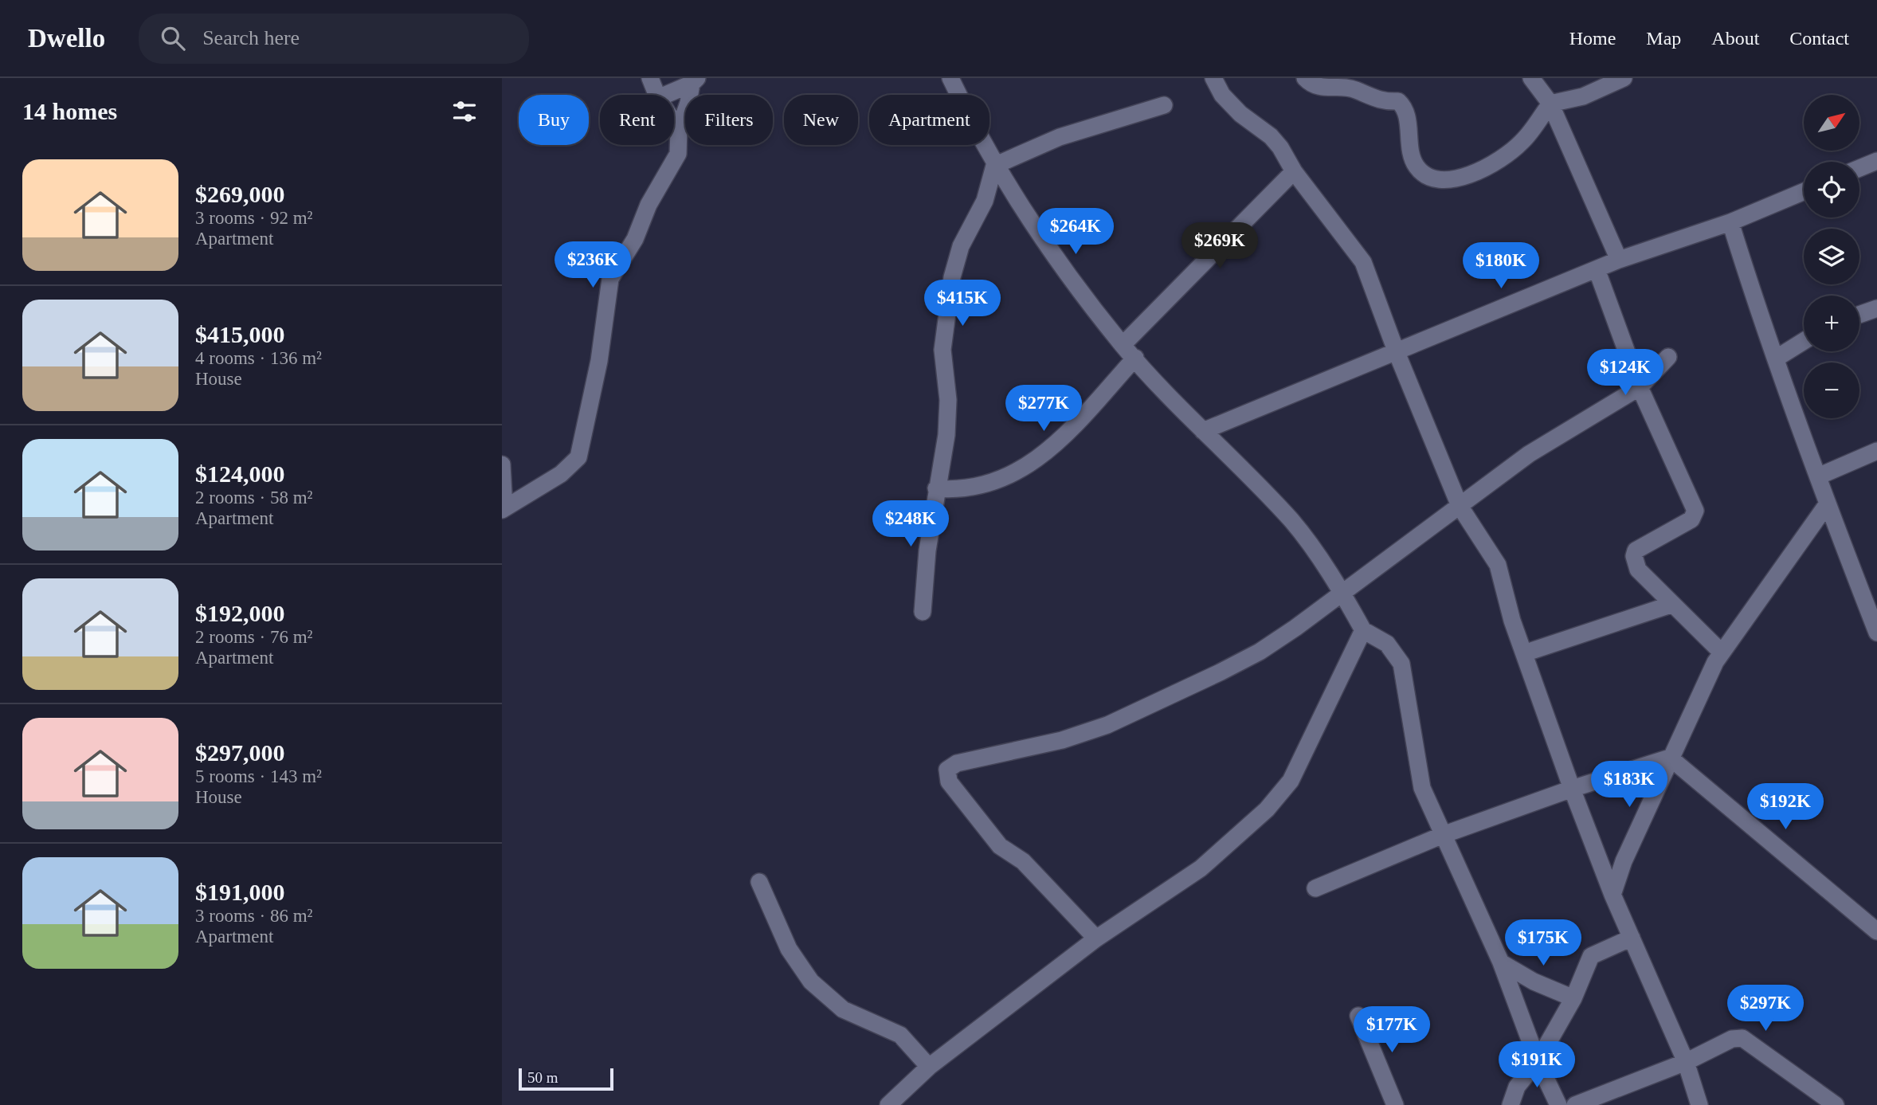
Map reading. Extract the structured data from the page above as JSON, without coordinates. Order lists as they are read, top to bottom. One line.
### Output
{"scale_bar":"50 m","north":"top right","page":{"header":"Dwello","search":"Search here","nav":["Home","Map","About","Contact"],"heading":"14 homes","map_buttons":["+","−"],"chip":["Buy","Rent","Filters","New","Apartment"],"list":[{"name":"$269,000","note":"3 rooms · 92 m² · Apartment"},{"name":"$415,000","note":"4 rooms · 136 m² · House"},{"name":"$124,000","note":"2 rooms · 58 m² · Apartment"},{"name":"$192,000","note":"2 rooms · 76 m² · Apartment"},{"name":"$297,000","note":"5 rooms · 143 m² · House"},{"name":"$191,000","note":"3 rooms · 86 m² · Apartment"}],"price":["$264K","$269K","$236K","$180K","$415K","$124K","$277K","$248K","$183K","$192K","$175K","$297K","$177K","$191K"],"scale":"50 m"}}
